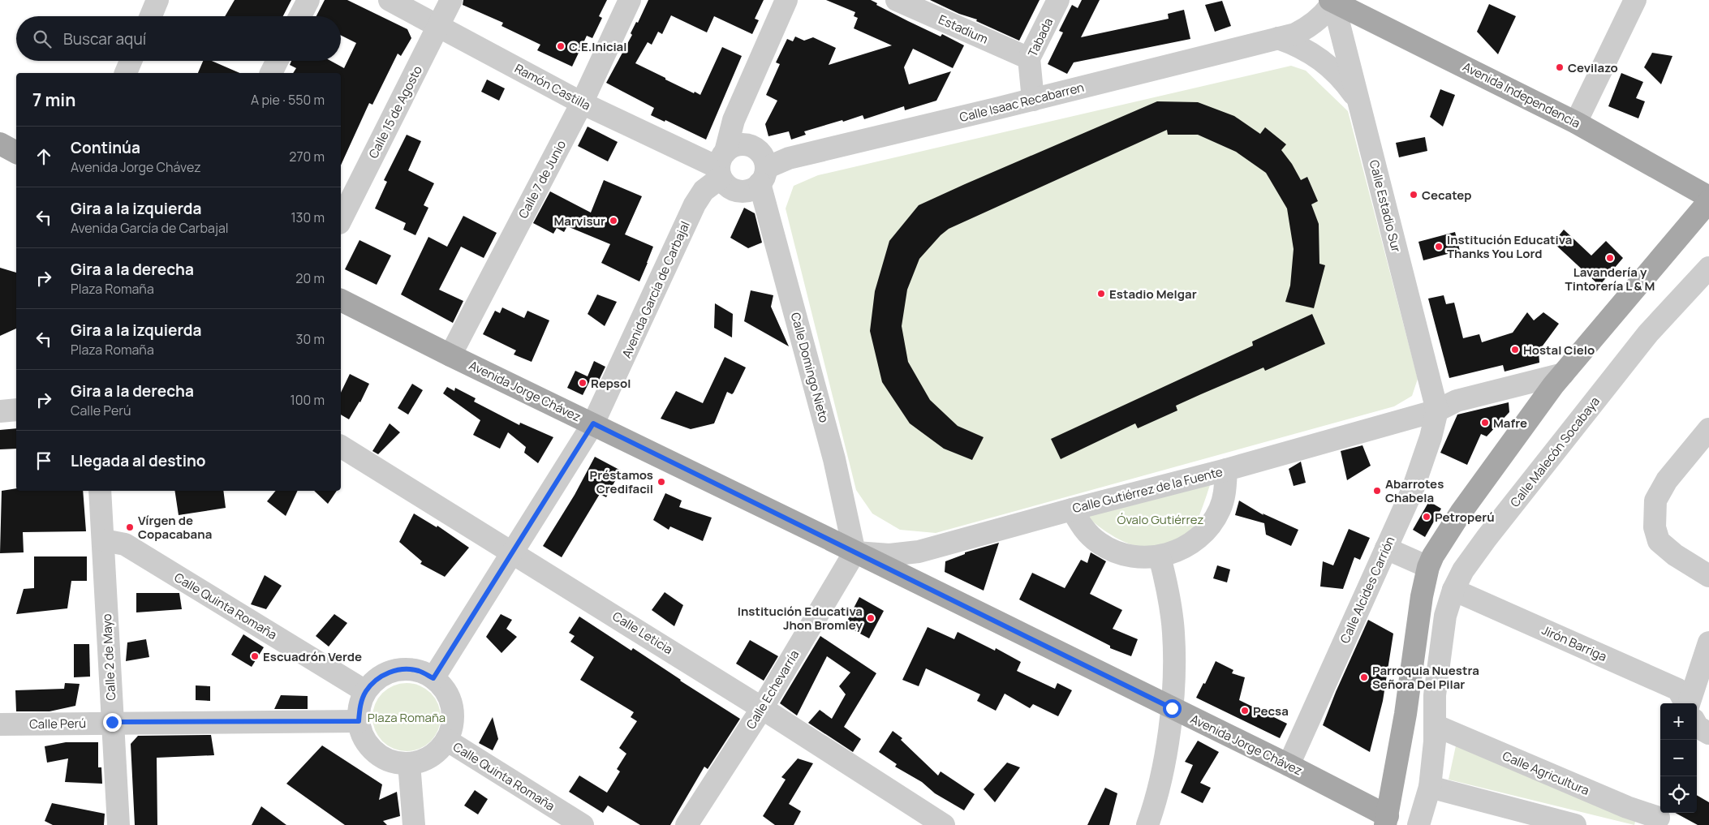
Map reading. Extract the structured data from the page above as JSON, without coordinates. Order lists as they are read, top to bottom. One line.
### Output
{"streets":{"main road":["Avenida Independencia","Avenida Jorge Chávez"],"street":["Estadium","Tabada","Ramón Castilla","Calle Isaac Recabarren","Calle 15 de Agosto","Calle 7 de Junio","Calle Estadio Sur","Avenida García de Carbajal","Calle Domingo Nieto","Calle Malecón Socabaya","Calle Gutiérrez de la Fuente","Calle Alcides Carrión","Calle Quinta Romaña","Calle Leticia","Jirón Barriga","Calle 2 de Mayo","Calle Echevarría","Calle Perú","Calle Agricultura"]},"crossings":[["Estadium","Tabada"],["Tabada","Calle Isaac Recabarren"],["Ramón Castilla","Calle Isaac Recabarren"],["Ramón Castilla","Calle 15 de Agosto"],["Ramón Castilla","Calle 7 de Junio"],["Ramón Castilla","Avenida García de Carbajal"],["Ramón Castilla","Calle Domingo Nieto"],["Avenida Independencia","Calle Isaac Recabarren"],["Avenida Independencia","Calle Estadio Sur"],["Calle Isaac Recabarren","Calle Estadio Sur"],["Calle Isaac Recabarren","Avenida García de Carbajal"],["Calle Isaac Recabarren","Calle Domingo Nieto"],["Calle 7 de Junio","Avenida Jorge Chávez"],["Calle Estadio Sur","Calle Gutiérrez de la Fuente"],["Calle Estadio Sur","Calle Alcides Carrión"],["Avenida García de Carbajal","Calle Domingo Nieto"],["Avenida García de Carbajal","Avenida Jorge Chávez"],["Avenida García de Carbajal","Calle Quinta Romaña"],["Avenida García de Carbajal","Calle Leticia"],["Avenida García de Carbajal","Calle Perú"],["Calle Domingo Nieto","Avenida Jorge Chávez"],["Calle Domingo Nieto","Calle Gutiérrez de la Fuente"],["Calle Domingo Nieto","Calle Echevarría"],["Avenida Jorge Chávez","Calle Gutiérrez de la Fuente"],["Avenida Jorge Chávez","Calle Alcides Carrión"],["Avenida Jorge Chávez","Calle Echevarría"],["Calle Malecón Socabaya","Jirón Barriga"],["Calle Malecón Socabaya","Calle Agricultura"],["Calle Gutiérrez de la Fuente","Calle Alcides Carrión"],["Calle Gutiérrez de la Fuente","Calle Echevarría"],["Calle Quinta Romaña","Calle 2 de Mayo"],["Calle Quinta Romaña","Calle Perú"],["Calle Leticia","Calle Echevarría"],["Calle 2 de Mayo","Calle Perú"]],"parks":["Óvalo Gutiérrez","Plaza Romaña"],"places":["C.E.Inicial","Cevilazo","Cecatep","Marvisur","Institución Educativa Thanks You Lord","Lavandería y Tintorería L & M","Estadio Melgar","Hostal Cielo","Repsol","Mafre","Préstamos Credifacil","Abarrotes Chabela","Petroperú","Vírgen de Copacabana","Institución Educativa Jhon Bromley","Escuadrón Verde","Parroquia Nuestra Señora Del Pilar","Pecsa"],"page":{"search":"Buscar aquí","heading":["7 min","A pie · 550 m"],"list":[["Continúa","Avenida Jorge Chávez","270 m"],["Gira a la izquierda","Avenida García de Carbajal","130 m"],["Gira a la derecha","Plaza Romaña","20 m"],["Gira a la izquierda","Plaza Romaña","30 m"],["Gira a la derecha","Calle Perú","100 m"],"Llegada al destino"],"map_buttons":["+","−"]}}
